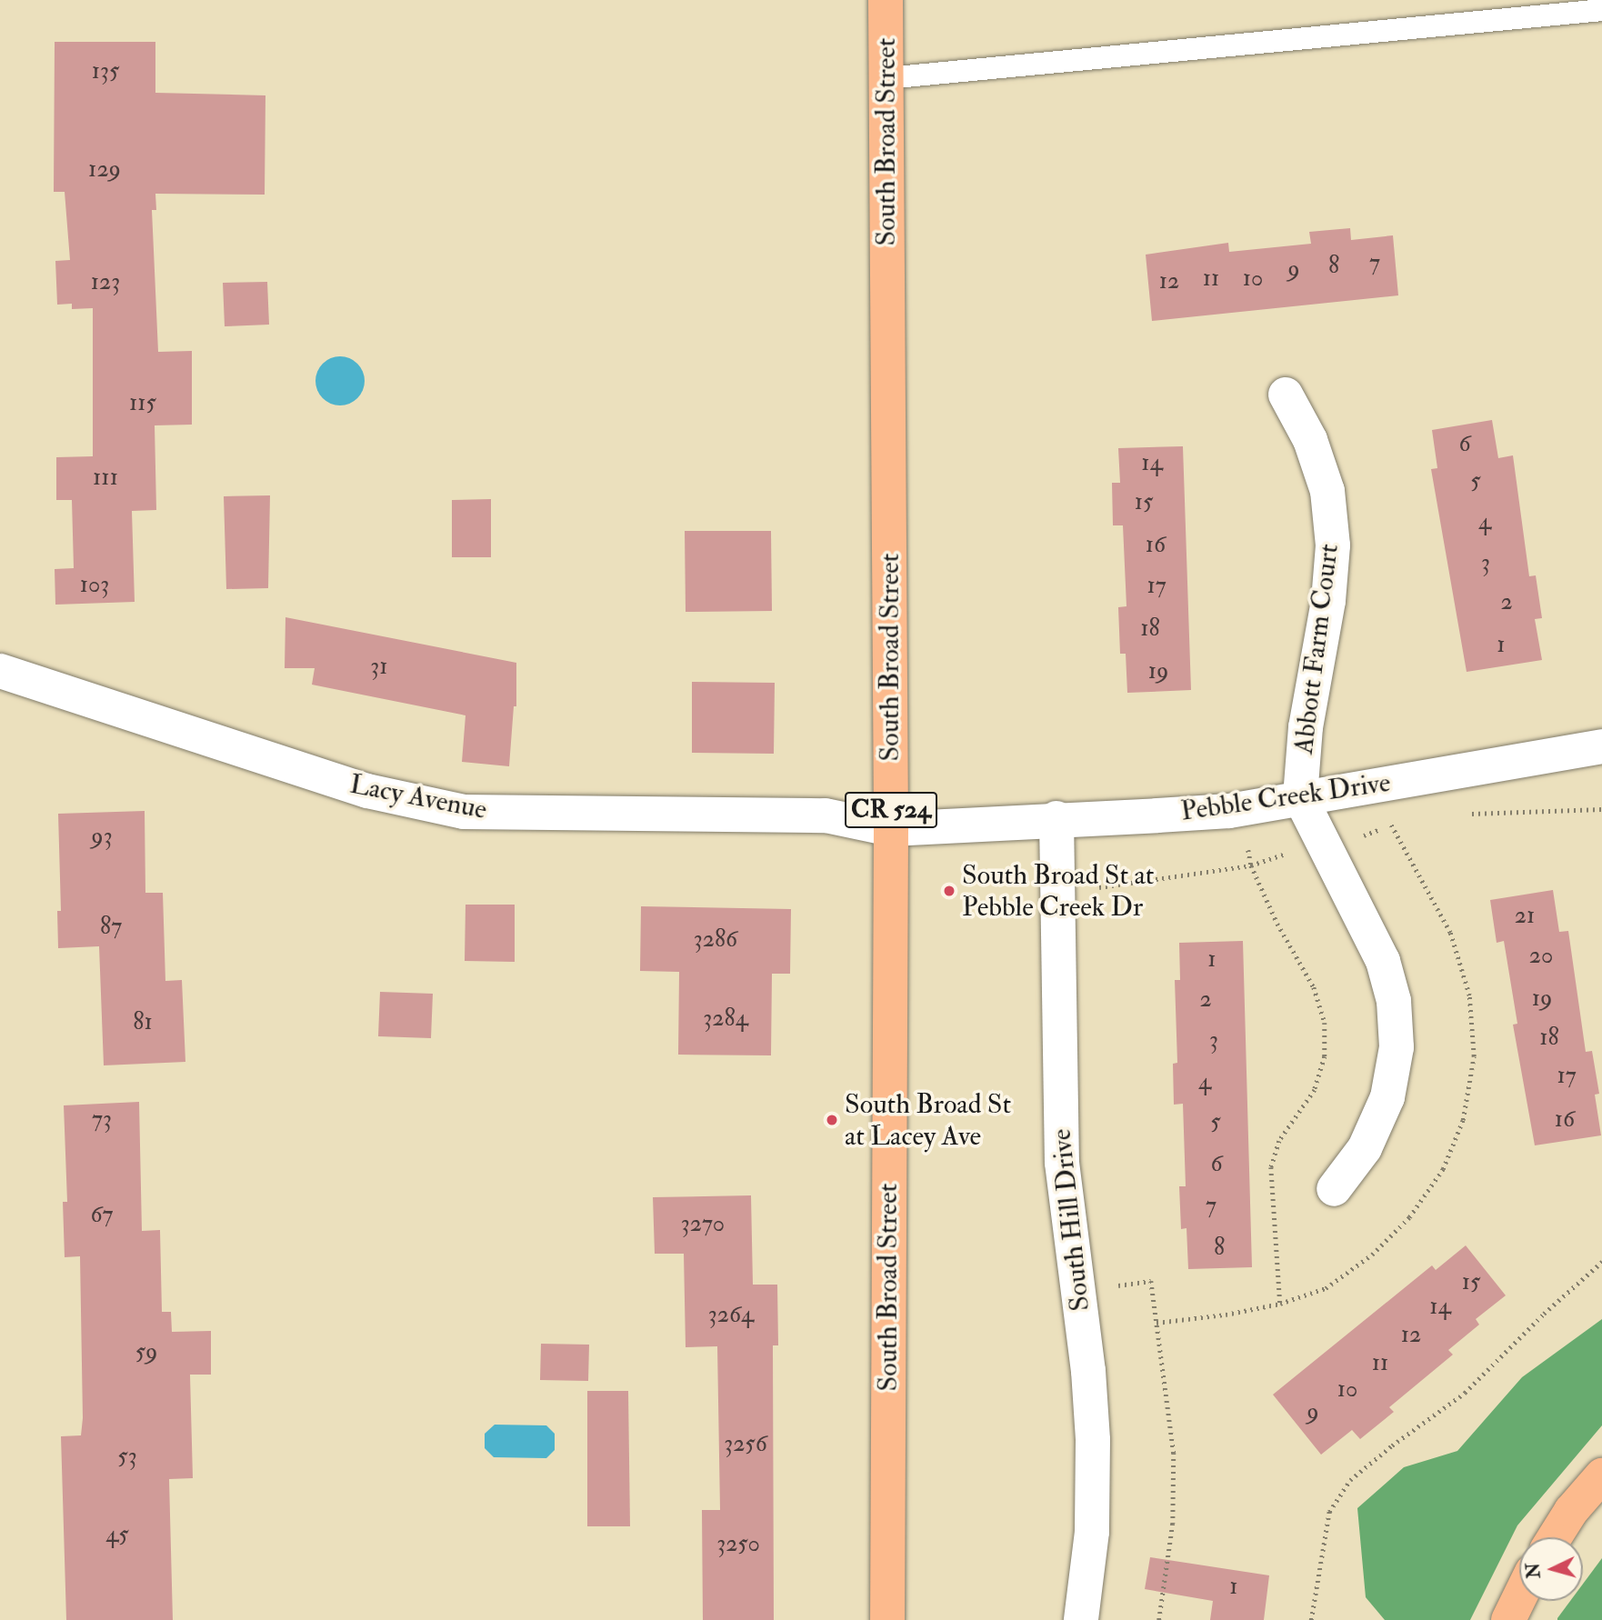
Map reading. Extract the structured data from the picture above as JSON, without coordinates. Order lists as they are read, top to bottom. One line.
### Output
{"streets":{"main road":["South Broad Street","CR 524"],"street":["Abbott Farm Court","Lacy Avenue","Pebble Creek Drive","South Hill Drive"]},"crossings":[["South Broad Street","Lacy Avenue"],["South Broad Street","Pebble Creek Drive"],["Abbott Farm Court","Pebble Creek Drive"],["Lacy Avenue","Pebble Creek Drive"],["Pebble Creek Drive","South Hill Drive"]],"places":["South Broad St at Pebble Creek Dr","South Broad St at Lacey Ave"],"house_numbers":["135","129","7","8","9","11","10","12","123","115","6","14","111","5","15","4","16","3","103","17","2","18","1","31","19","93","21","87","3286","20","1","19","2","3284","81","18","3","17","4","73","16","5","6","7","67","3270","8","15","14","3264","12","59","11","10","9","3256","53","45","3250","1"],"north":"left"}
